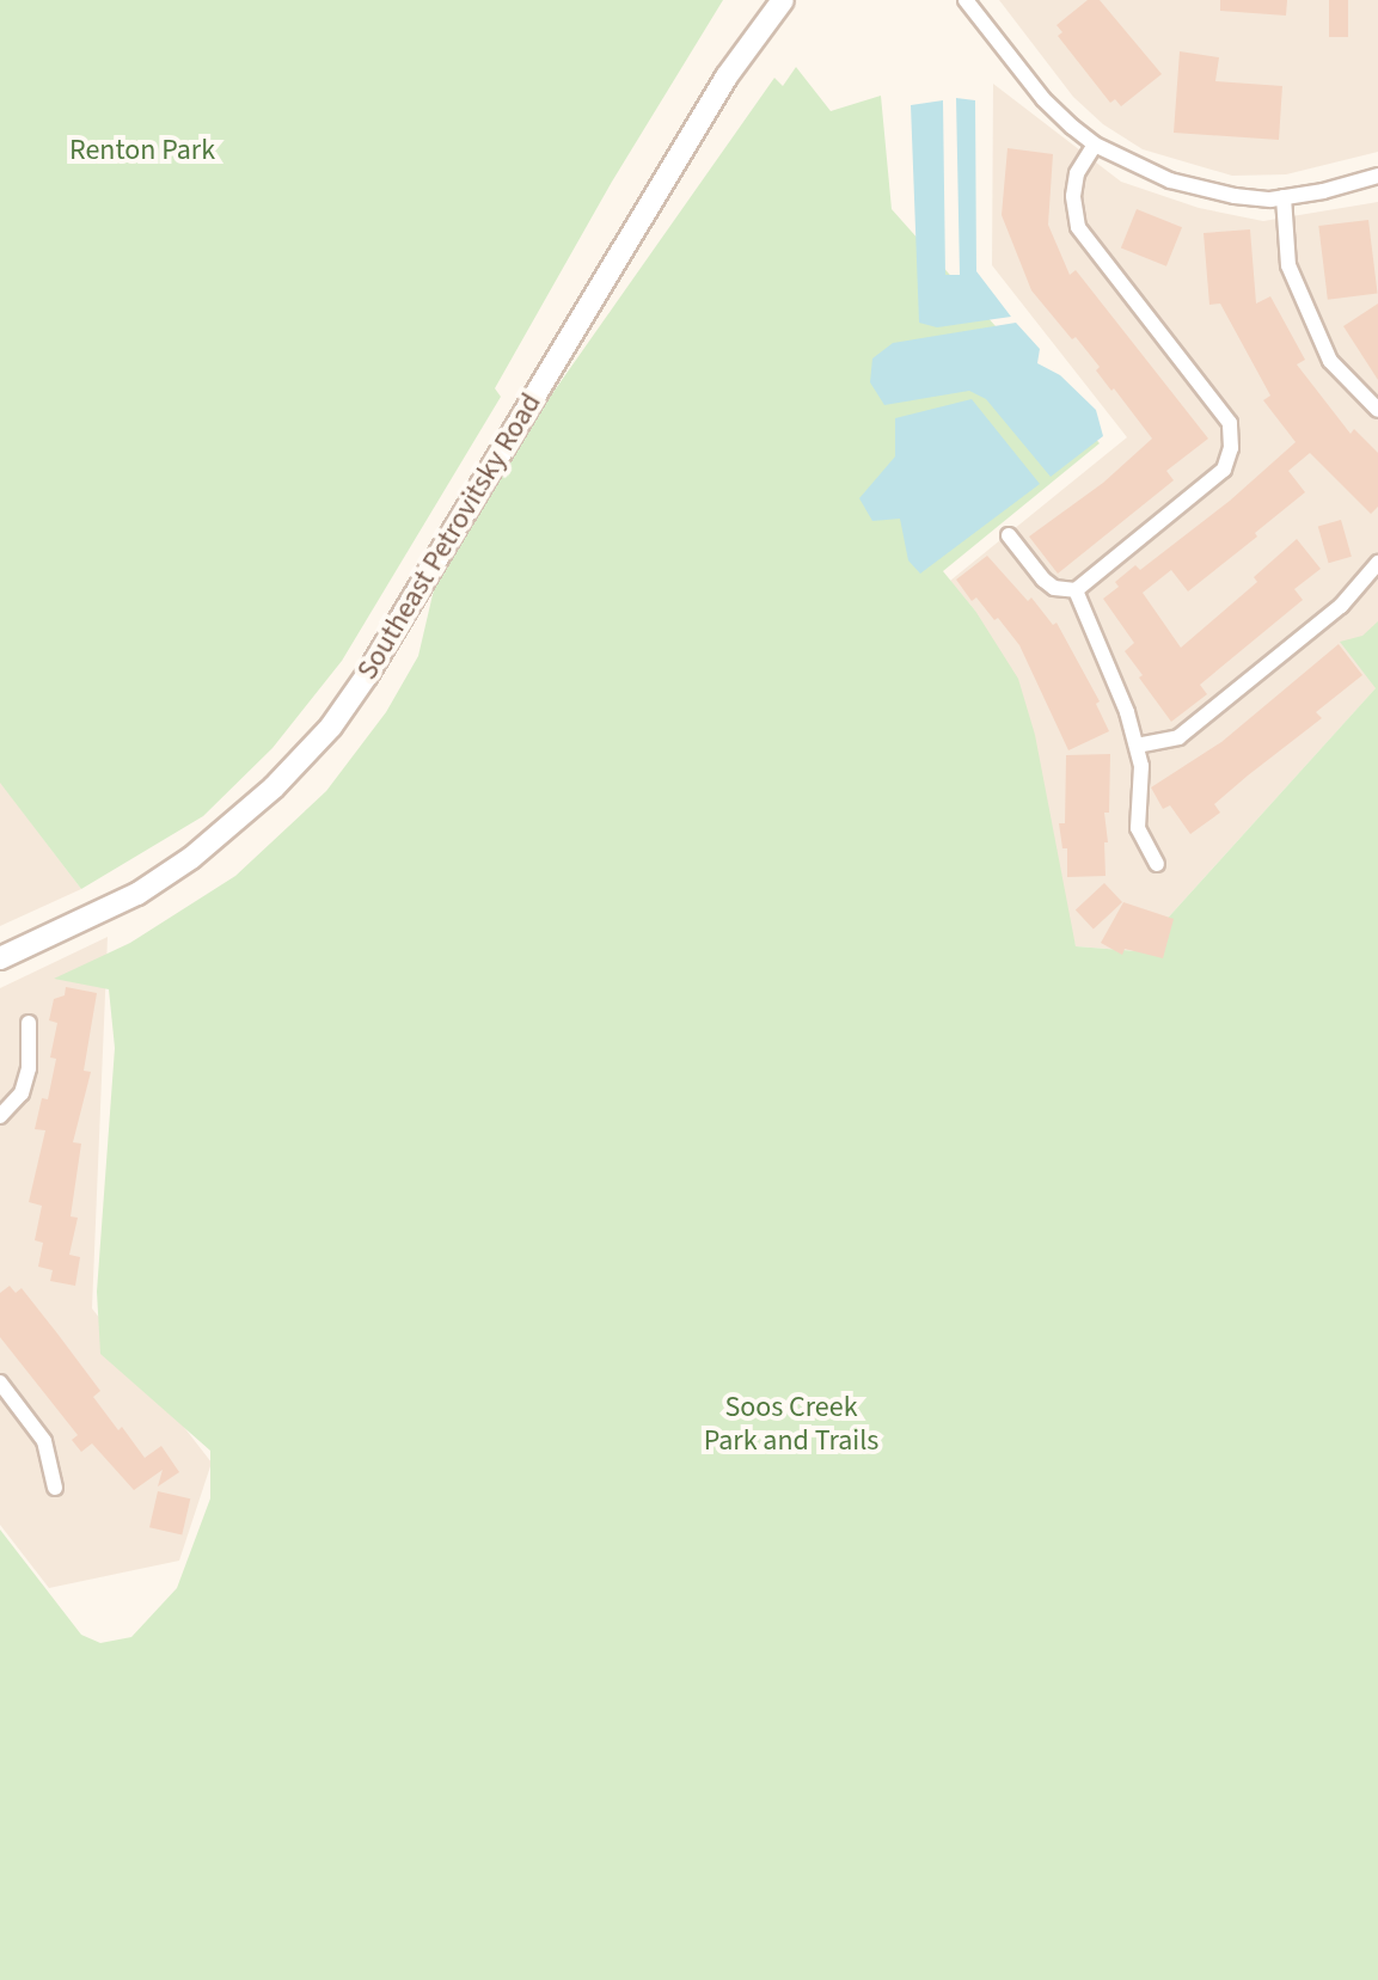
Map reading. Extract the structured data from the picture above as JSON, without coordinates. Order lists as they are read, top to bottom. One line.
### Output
{"streets":{"main road":["Southeast Petrovitsky Road"]},"parks":["Renton Park","Soos Creek Park and Trails"]}
